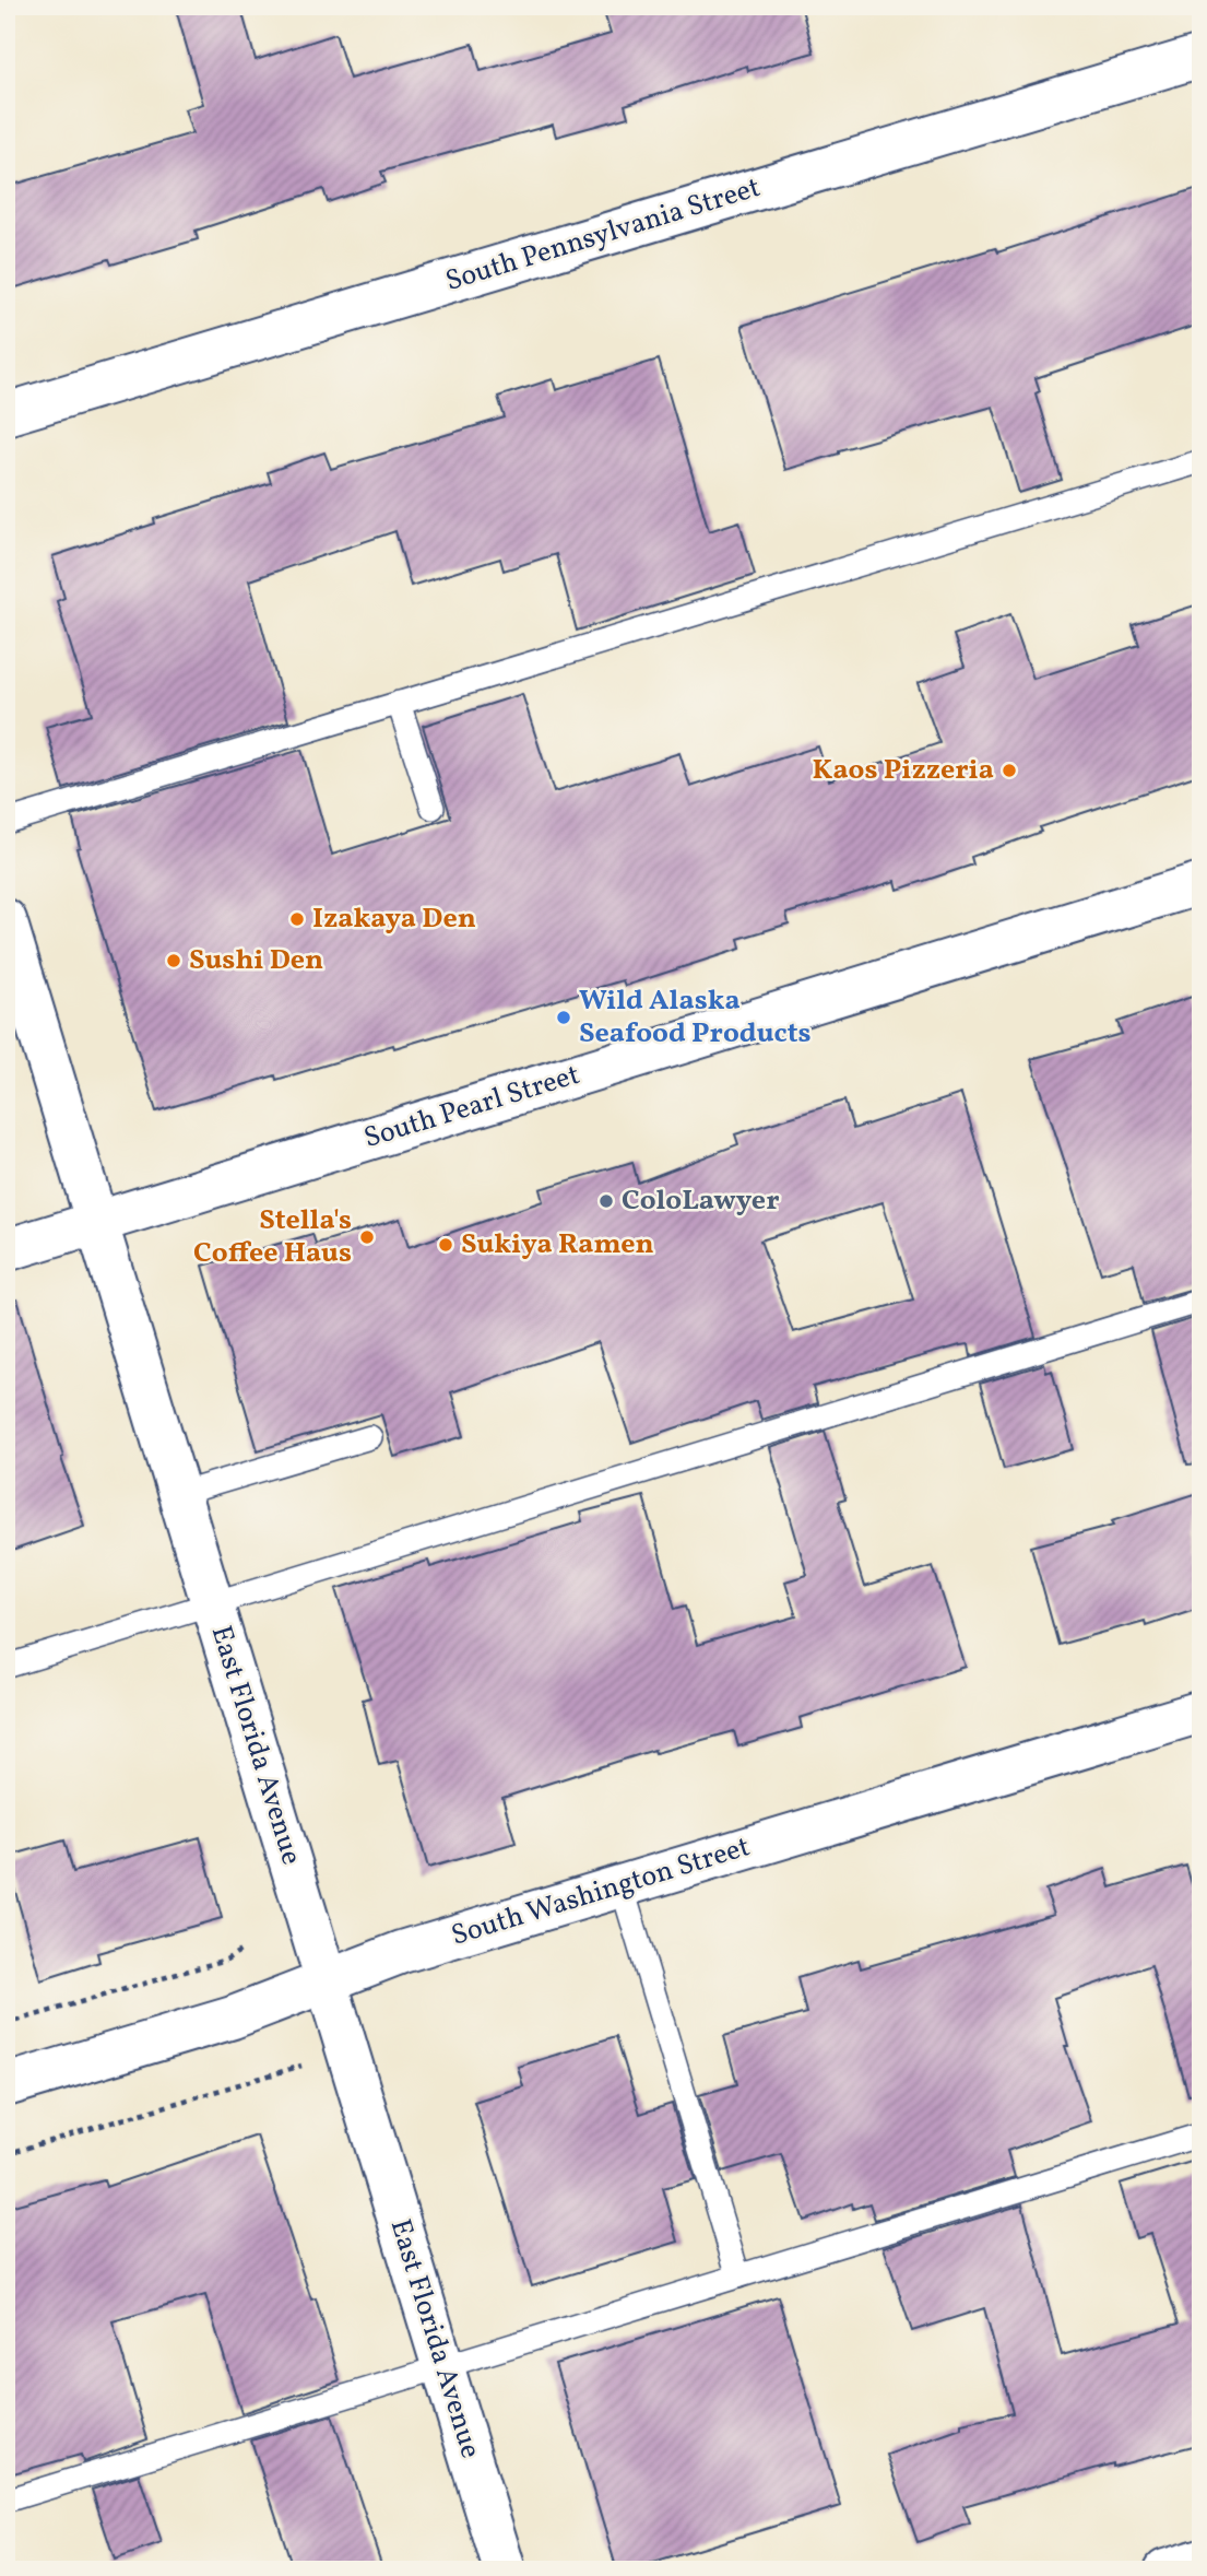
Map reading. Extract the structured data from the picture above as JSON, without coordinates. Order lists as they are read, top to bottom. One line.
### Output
{"streets":{"street":["South Pennsylvania Street","South Pearl Street","East Florida Avenue","South Washington Street"]},"crossings":[["South Pearl Street","East Florida Avenue"],["East Florida Avenue","South Washington Street"]],"places":["Kaos Pizzeria","Izakaya Den","Sushi Den","Wild Alaska Seafood Products","ColoLawyer","Stella's Coffee Haus","Sukiya Ramen"]}
